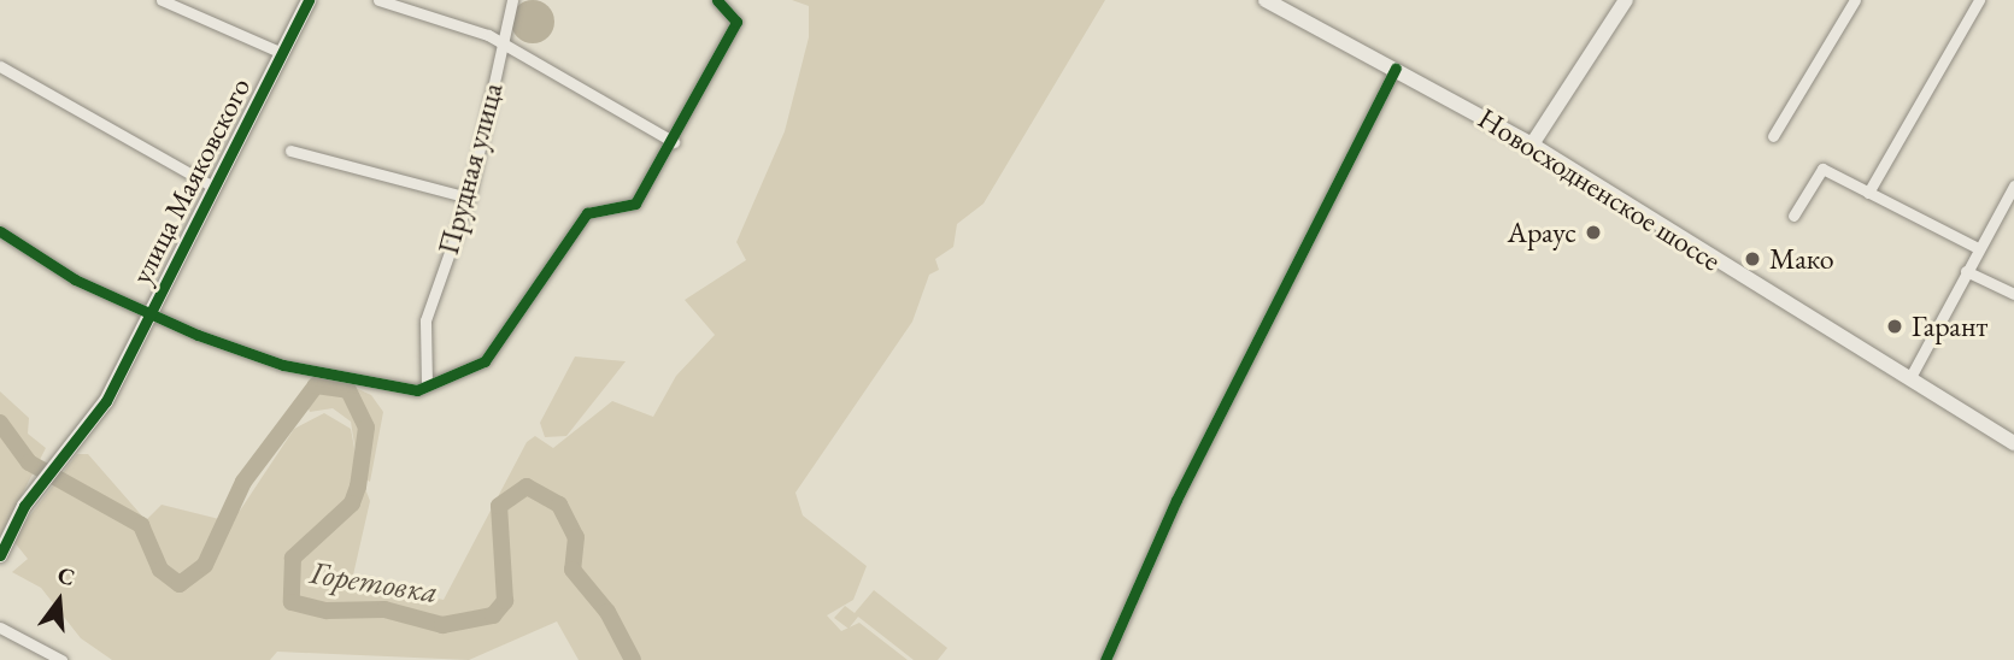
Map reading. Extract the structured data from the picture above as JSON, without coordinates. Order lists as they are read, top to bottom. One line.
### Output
{"streets":{"street":["Прудная улица","улица Маяковского","Новосходненское шоссе"]},"water":["Горетовка"],"places":["Араус","Мако","Гарант"],"north":"top"}
